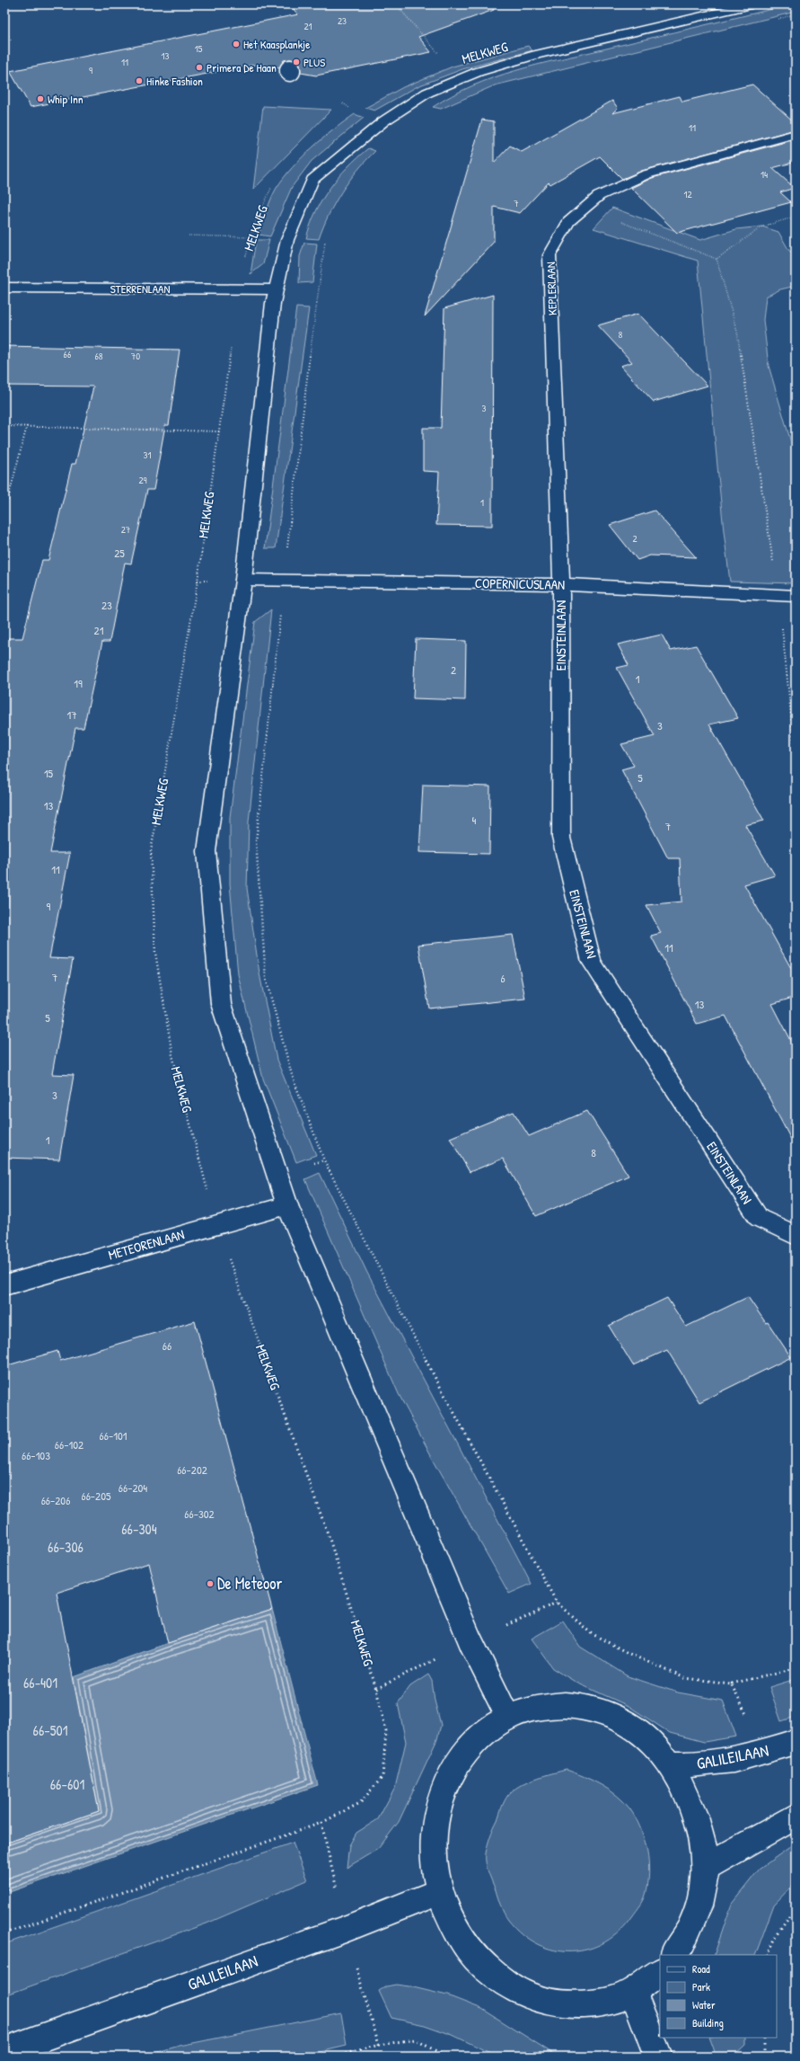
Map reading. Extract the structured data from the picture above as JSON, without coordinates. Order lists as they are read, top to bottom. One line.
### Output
{"streets":{"street":["MELKWEG","STERRENLAAN","KEPLERLAAN","COPERNICUSLAAN","EINSTEINLAAN","METEORENLAAN","GALILEILAAN"]},"crossings":[["MELKWEG","STERRENLAAN"],["MELKWEG","COPERNICUSLAAN"],["MELKWEG","METEORENLAAN"],["KEPLERLAAN","COPERNICUSLAAN"],["KEPLERLAAN","EINSTEINLAAN"],["COPERNICUSLAAN","EINSTEINLAAN"]],"places":["Het Kaasplankje","PLUS","Primera De Haan","Hinke Fashion","Whip Inn","De Meteoor"],"house_numbers":["23","21","15","13","11","9","11","14","12","7","8","66","68","70","3","31","29","1","27","2","25","23","21","2","1","19","17","3","15","5","13","4","7","11","9","11","7","6","13","5","3","1","8","66","66-101","66-102","66-103","66-202","66-204","66-205","66-206","66-302","66-304","66-306","66-401","66-501","66-601"],"legend":["Road","Park","Water","Building"]}
